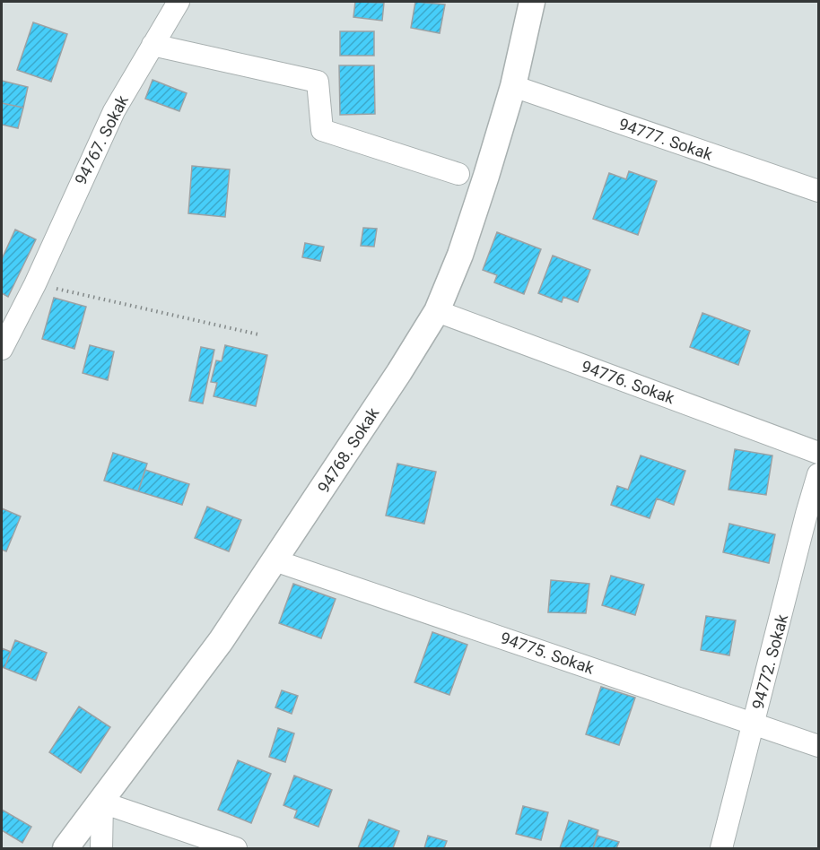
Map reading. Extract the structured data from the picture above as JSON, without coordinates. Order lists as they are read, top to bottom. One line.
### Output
{"streets":{"street":["94777. Sokak","94767. Sokak","94776. Sokak","94768. Sokak","94775. Sokak","94772. Sokak"]},"crossings":[["94777. Sokak","94768. Sokak"],["94776. Sokak","94768. Sokak"],["94768. Sokak","94775. Sokak"],["94775. Sokak","94772. Sokak"]]}
